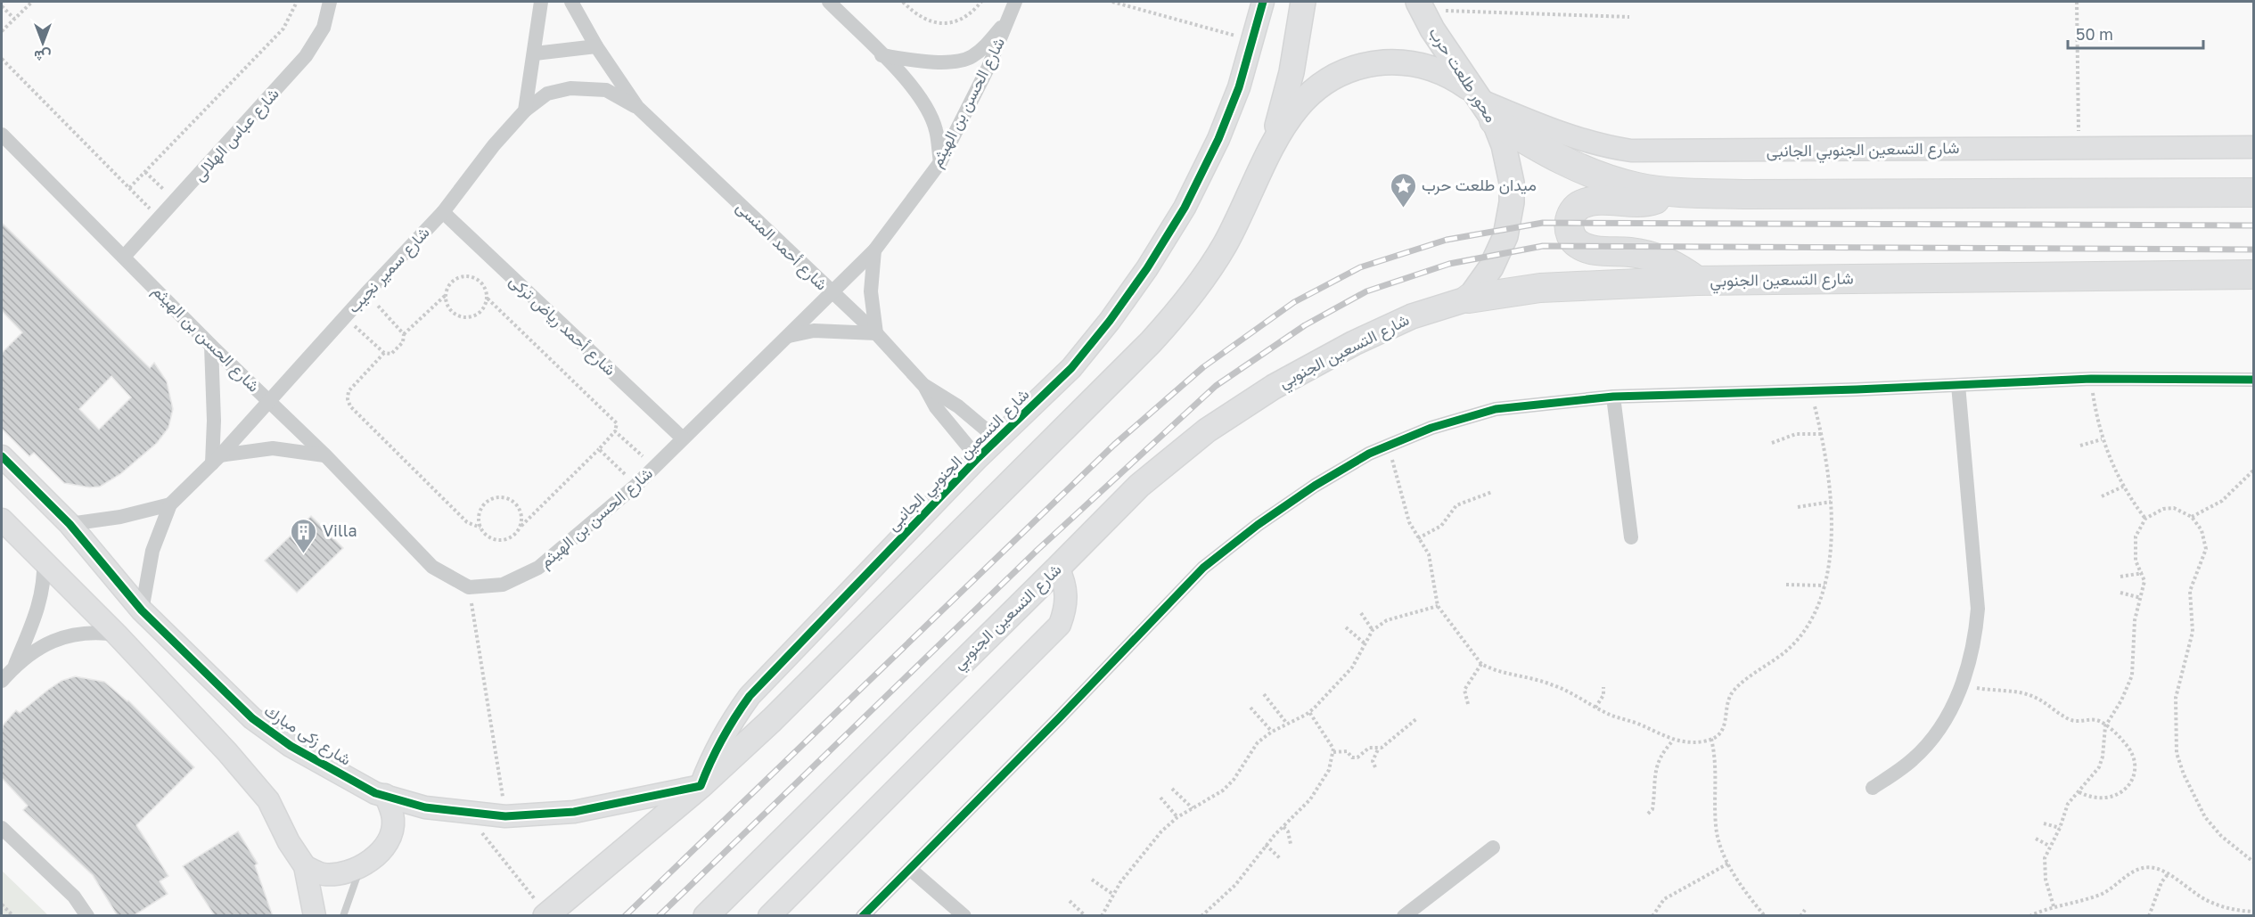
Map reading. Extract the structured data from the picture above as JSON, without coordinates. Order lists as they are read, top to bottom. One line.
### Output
{"streets":{"highway":["شارع التسعين الجنوبي"],"main road":["محور طلعت حرب"],"street":["شارع الحسن بن الهيثم","شارع عباس الهلالى","شارع التسعين الجنوبي الجانبى","شارع أحمد المنسى","شارع سمير نجيب","شارع أحمد رياض تركى","شارع زكى مبارك"]},"crossings":[["محور طلعت حرب","شارع التسعين الجنوبي الجانبى"],["محور طلعت حرب","شارع التسعين الجنوبي"],["شارع الحسن بن الهيثم","شارع عباس الهلالى"],["شارع الحسن بن الهيثم","شارع أحمد المنسى"],["شارع الحسن بن الهيثم","شارع سمير نجيب"],["شارع الحسن بن الهيثم","شارع أحمد رياض تركى"],["شارع التسعين الجنوبي الجانبى","شارع أحمد المنسى"],["شارع التسعين الجنوبي الجانبى","شارع زكى مبارك"],["شارع أحمد المنسى","شارع سمير نجيب"],["شارع سمير نجيب","شارع أحمد رياض تركى"],["شارع سمير نجيب","شارع زكى مبارك"]],"places":{"place":["ميدان طلعت حرب"],"building":["Villa"]},"scale_bar":"50 m","north":"bottom"}
